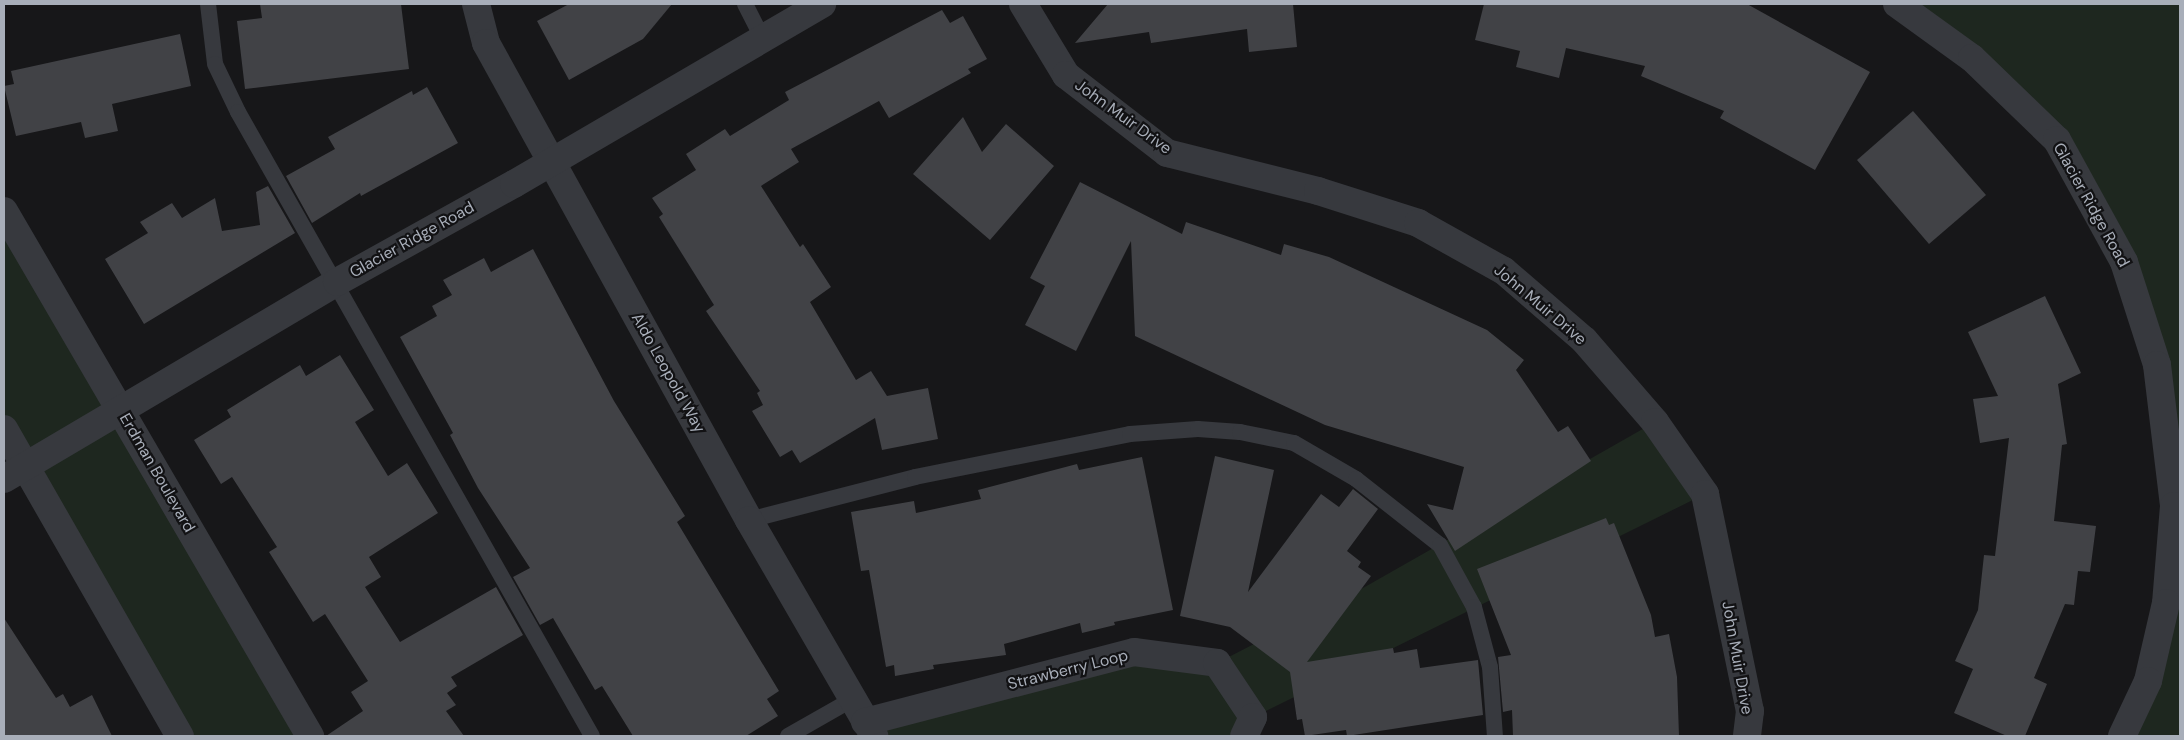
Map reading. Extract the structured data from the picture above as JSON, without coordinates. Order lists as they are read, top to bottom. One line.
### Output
{"streets":{"street":["John Muir Drive","Glacier Ridge Road","Aldo Leopold Way","Erdman Boulevard","Strawberry Loop"]},"crossings":[["Glacier Ridge Road","Aldo Leopold Way"],["Glacier Ridge Road","Erdman Boulevard"],["Aldo Leopold Way","Strawberry Loop"]]}
